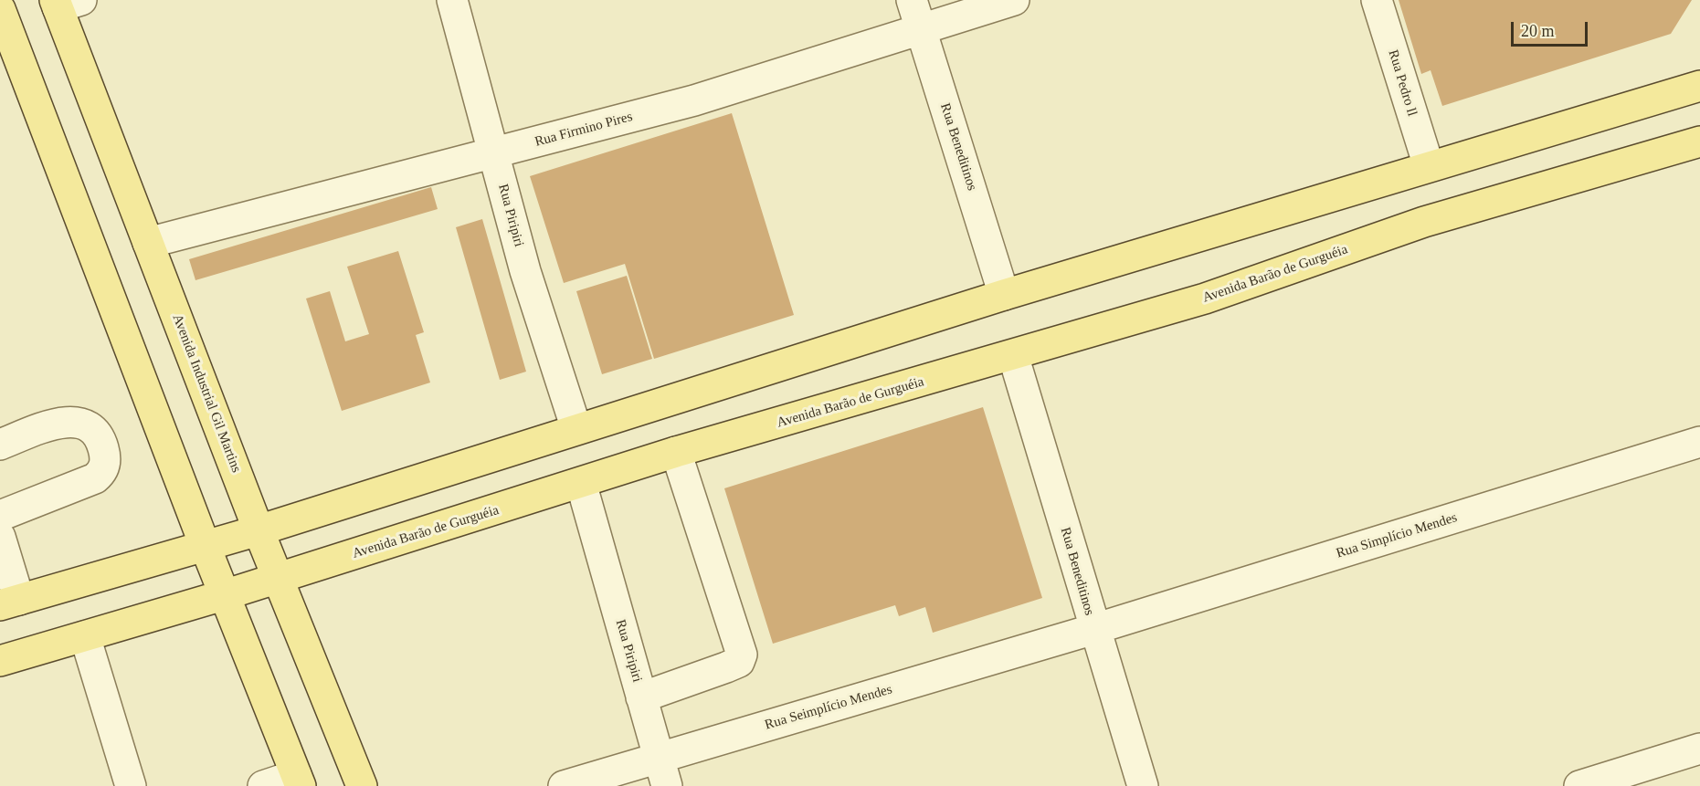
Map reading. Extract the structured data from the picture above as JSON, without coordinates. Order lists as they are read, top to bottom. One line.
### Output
{"streets":{"main road":["Avenida Barão de Gurguéia","Avenida Industrial Gil Martins"],"street":["Rua Pedro ll","Rua Firmino Pires","Rua Beneditinos","Rua Piripiri","Rua Simplício Mendes","Rua Seimplício Mendes"]},"crossings":[["Rua Firmino Pires","Rua Beneditinos"],["Rua Firmino Pires","Rua Piripiri"],["Rua Firmino Pires","Avenida Industrial Gil Martins"],["Rua Beneditinos","Avenida Barão de Gurguéia"],["Rua Beneditinos","Rua Simplício Mendes"],["Rua Beneditinos","Rua Seimplício Mendes"],["Rua Piripiri","Avenida Barão de Gurguéia"],["Rua Piripiri","Rua Seimplício Mendes"],["Avenida Barão de Gurguéia","Avenida Industrial Gil Martins"],["Rua Simplício Mendes","Rua Seimplício Mendes"]],"scale_bar":"20 m"}
